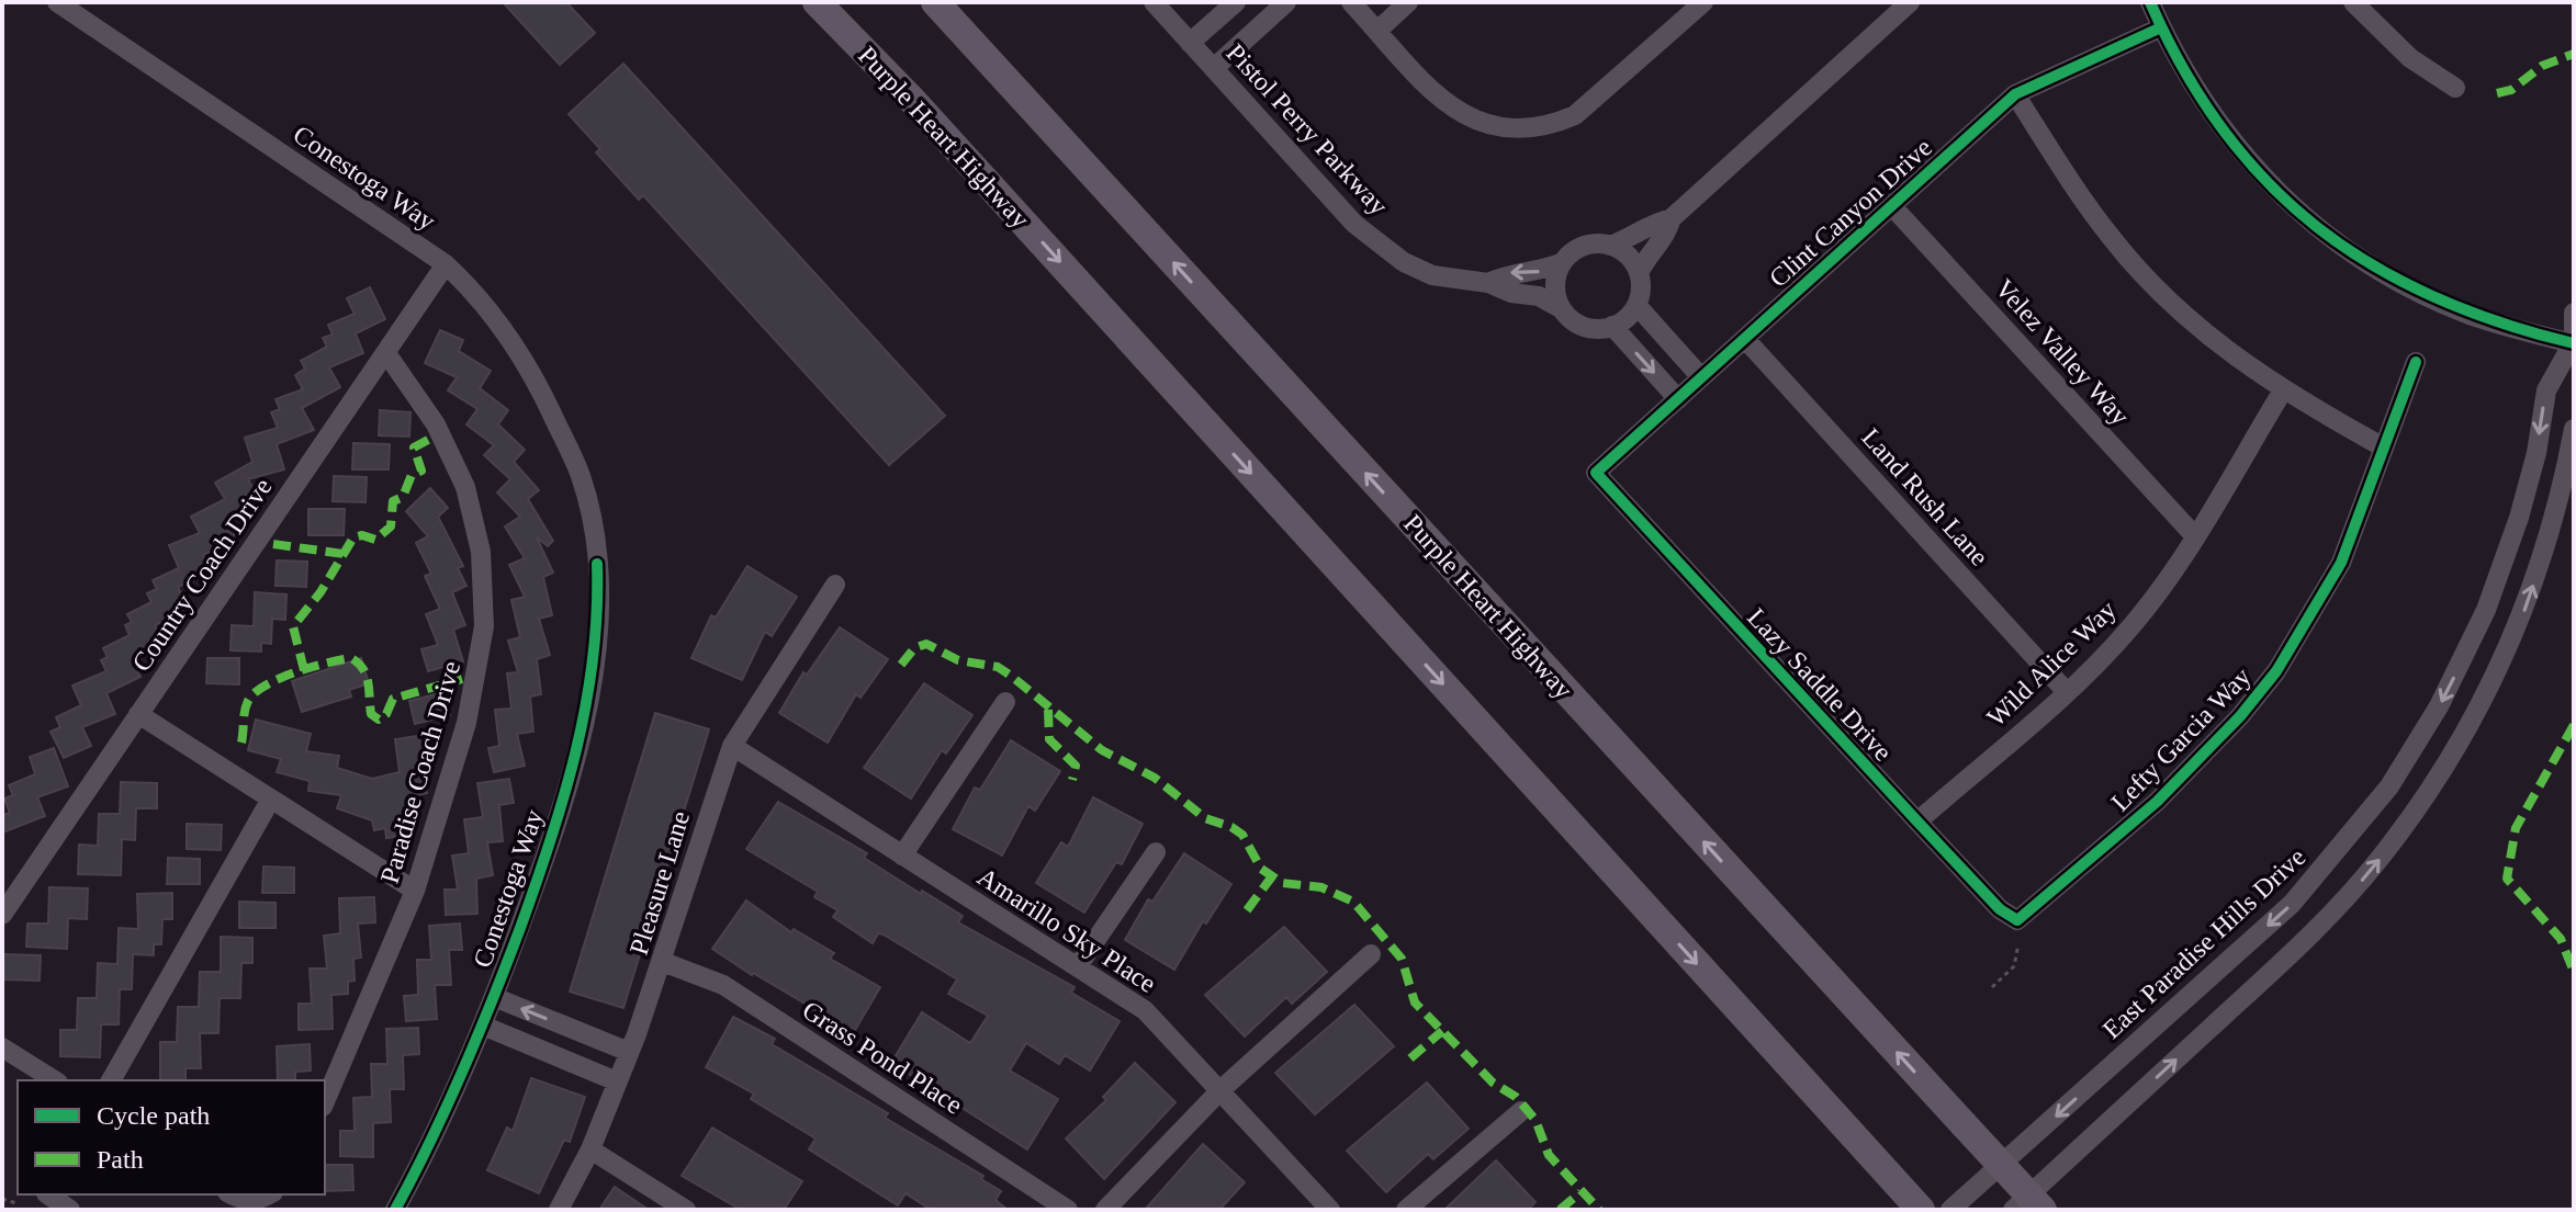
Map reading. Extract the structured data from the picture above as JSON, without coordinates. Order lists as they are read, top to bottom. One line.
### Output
{"streets":{"highway":["Purple Heart Highway"],"street":["Pistol Perry Parkway","Conestoga Way","Clint Canyon Drive","Velez Valley Way","Land Rush Lane","Country Coach Drive","Wild Alice Way","Lazy Saddle Drive","Lefty Garcia Way","Paradise Coach Drive","Pleasure Lane","Amarillo Sky Place","East Paradise Hills Drive","Grass Pond Place"]},"crossings":[["Conestoga Way","Country Coach Drive"],["Clint Canyon Drive","Velez Valley Way"],["Clint Canyon Drive","Land Rush Lane"],["Clint Canyon Drive","Lazy Saddle Drive"],["Velez Valley Way","Wild Alice Way"],["Land Rush Lane","Wild Alice Way"],["Country Coach Drive","Paradise Coach Drive"],["Wild Alice Way","Lazy Saddle Drive"],["Lazy Saddle Drive","Lefty Garcia Way"],["Pleasure Lane","Amarillo Sky Place"],["Pleasure Lane","Grass Pond Place"]],"legend":["Cycle path","Path"]}
